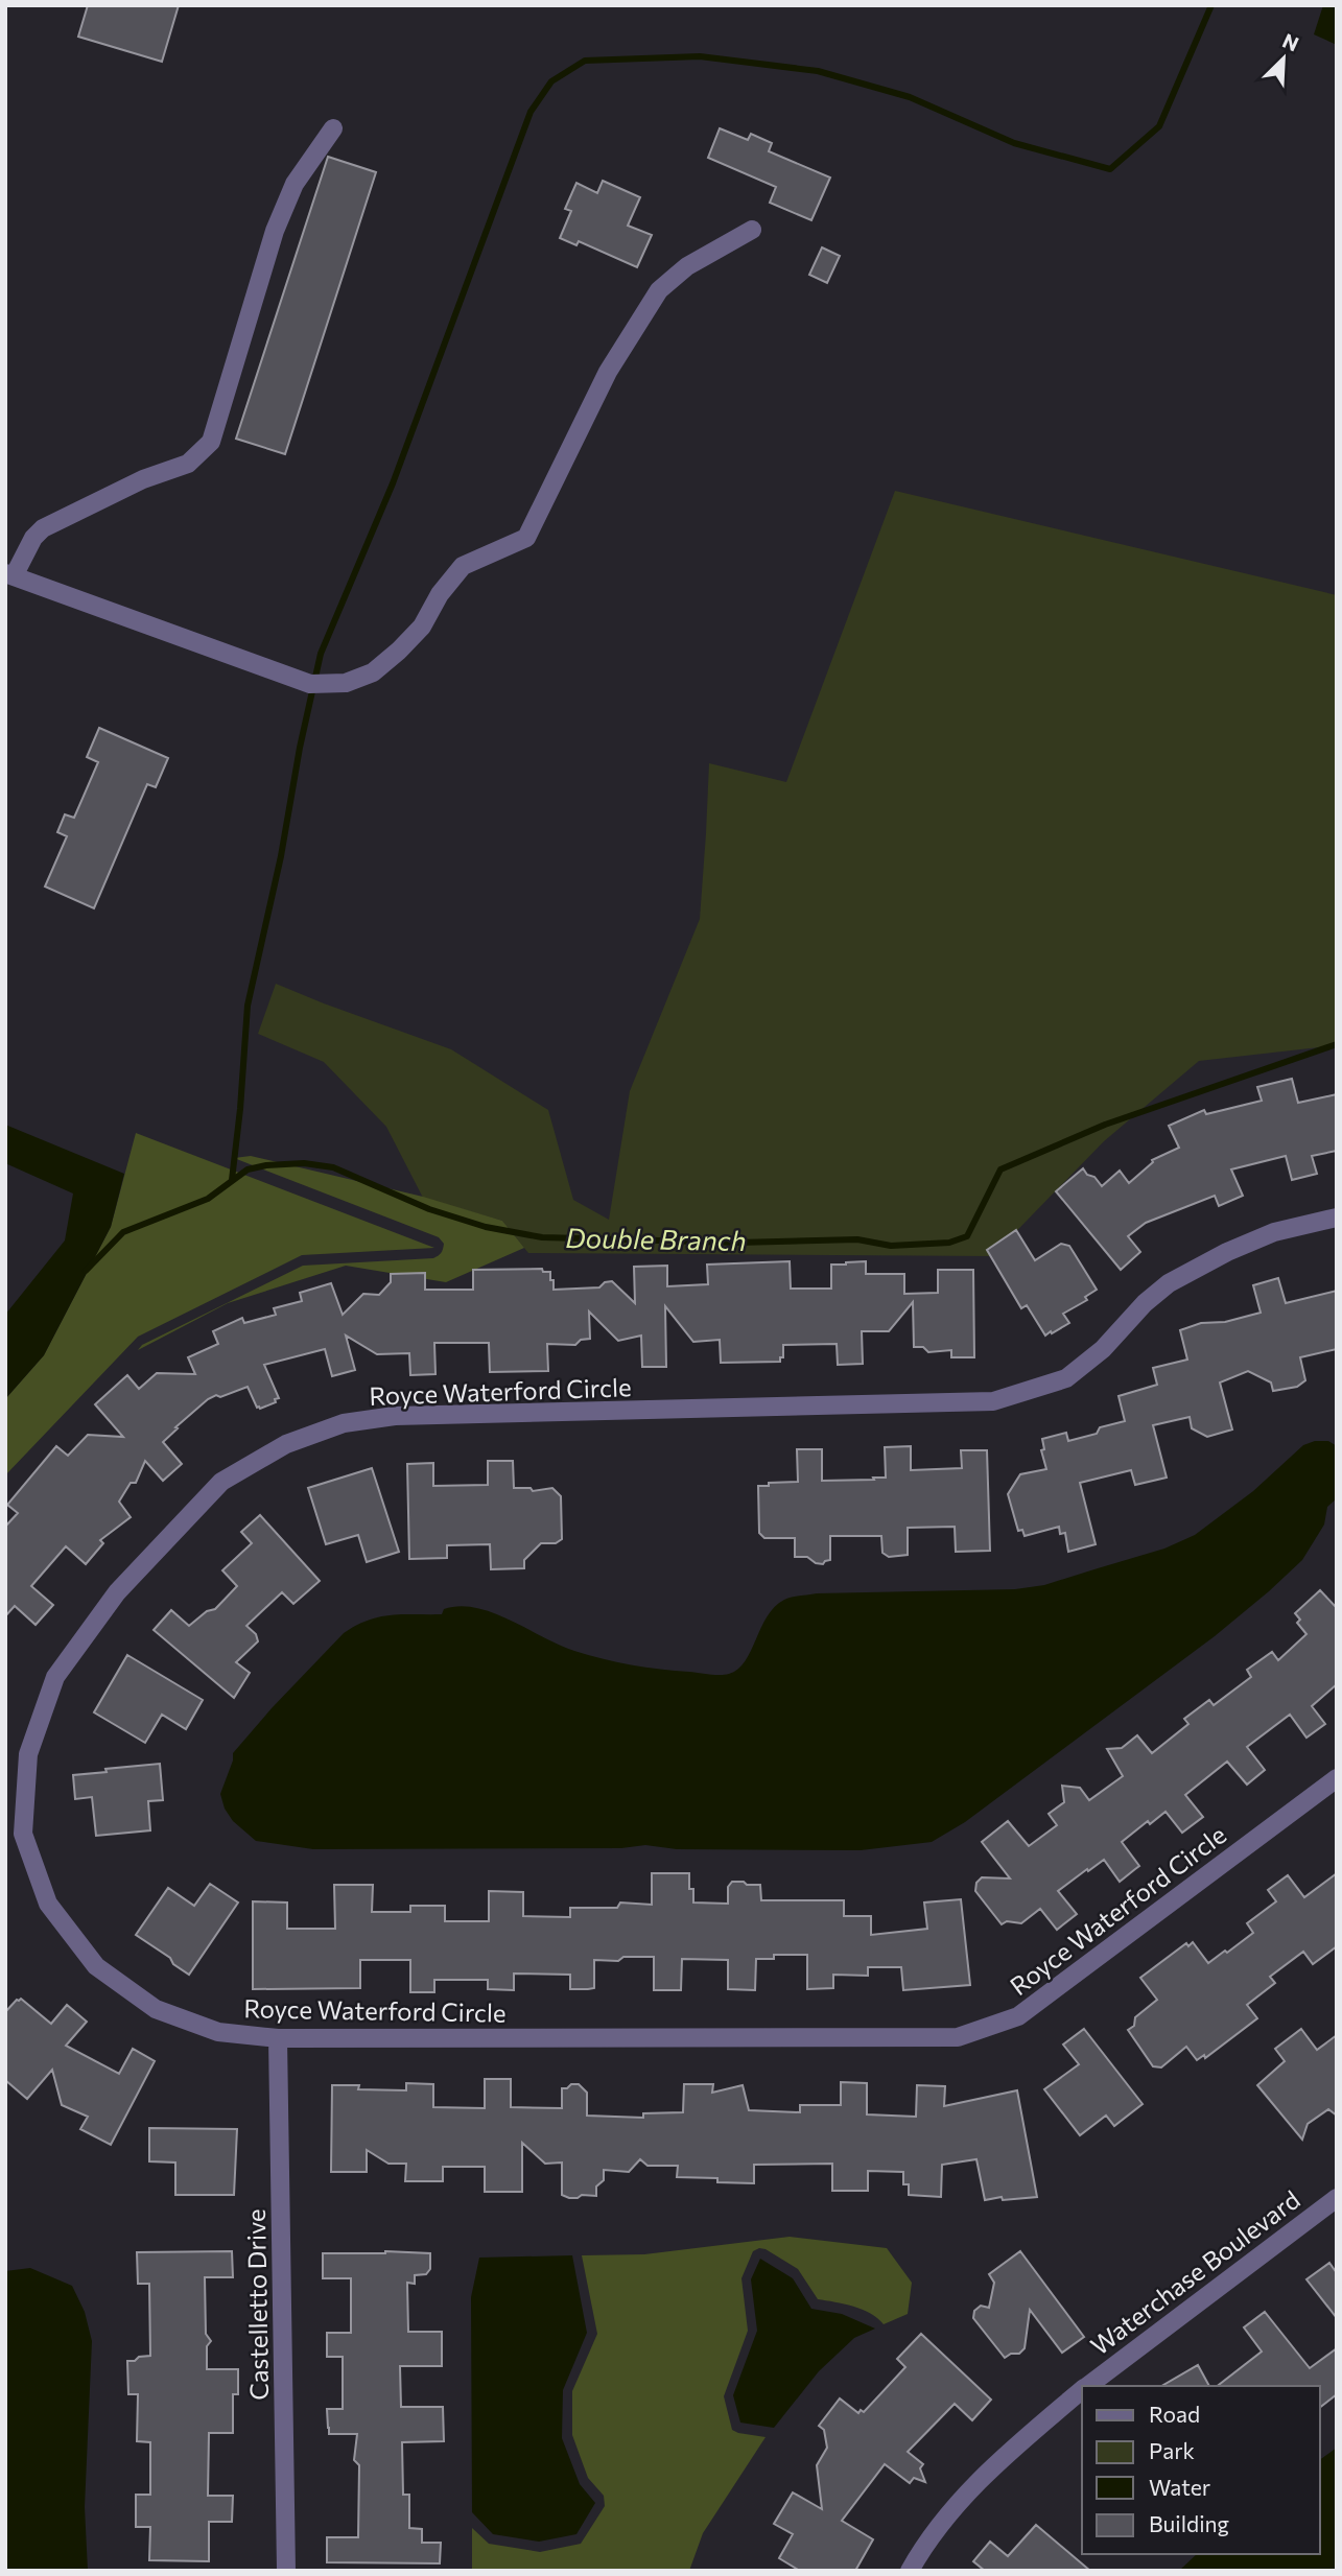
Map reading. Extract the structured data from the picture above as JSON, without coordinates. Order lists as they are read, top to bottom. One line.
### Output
{"streets":{"street":["Royce Waterford Circle","Waterchase Boulevard","Castelletto Drive"]},"crossings":[["Royce Waterford Circle","Castelletto Drive"]],"water":["Double Branch"],"legend":["Road","Park","Water","Building"],"north":"top right"}
